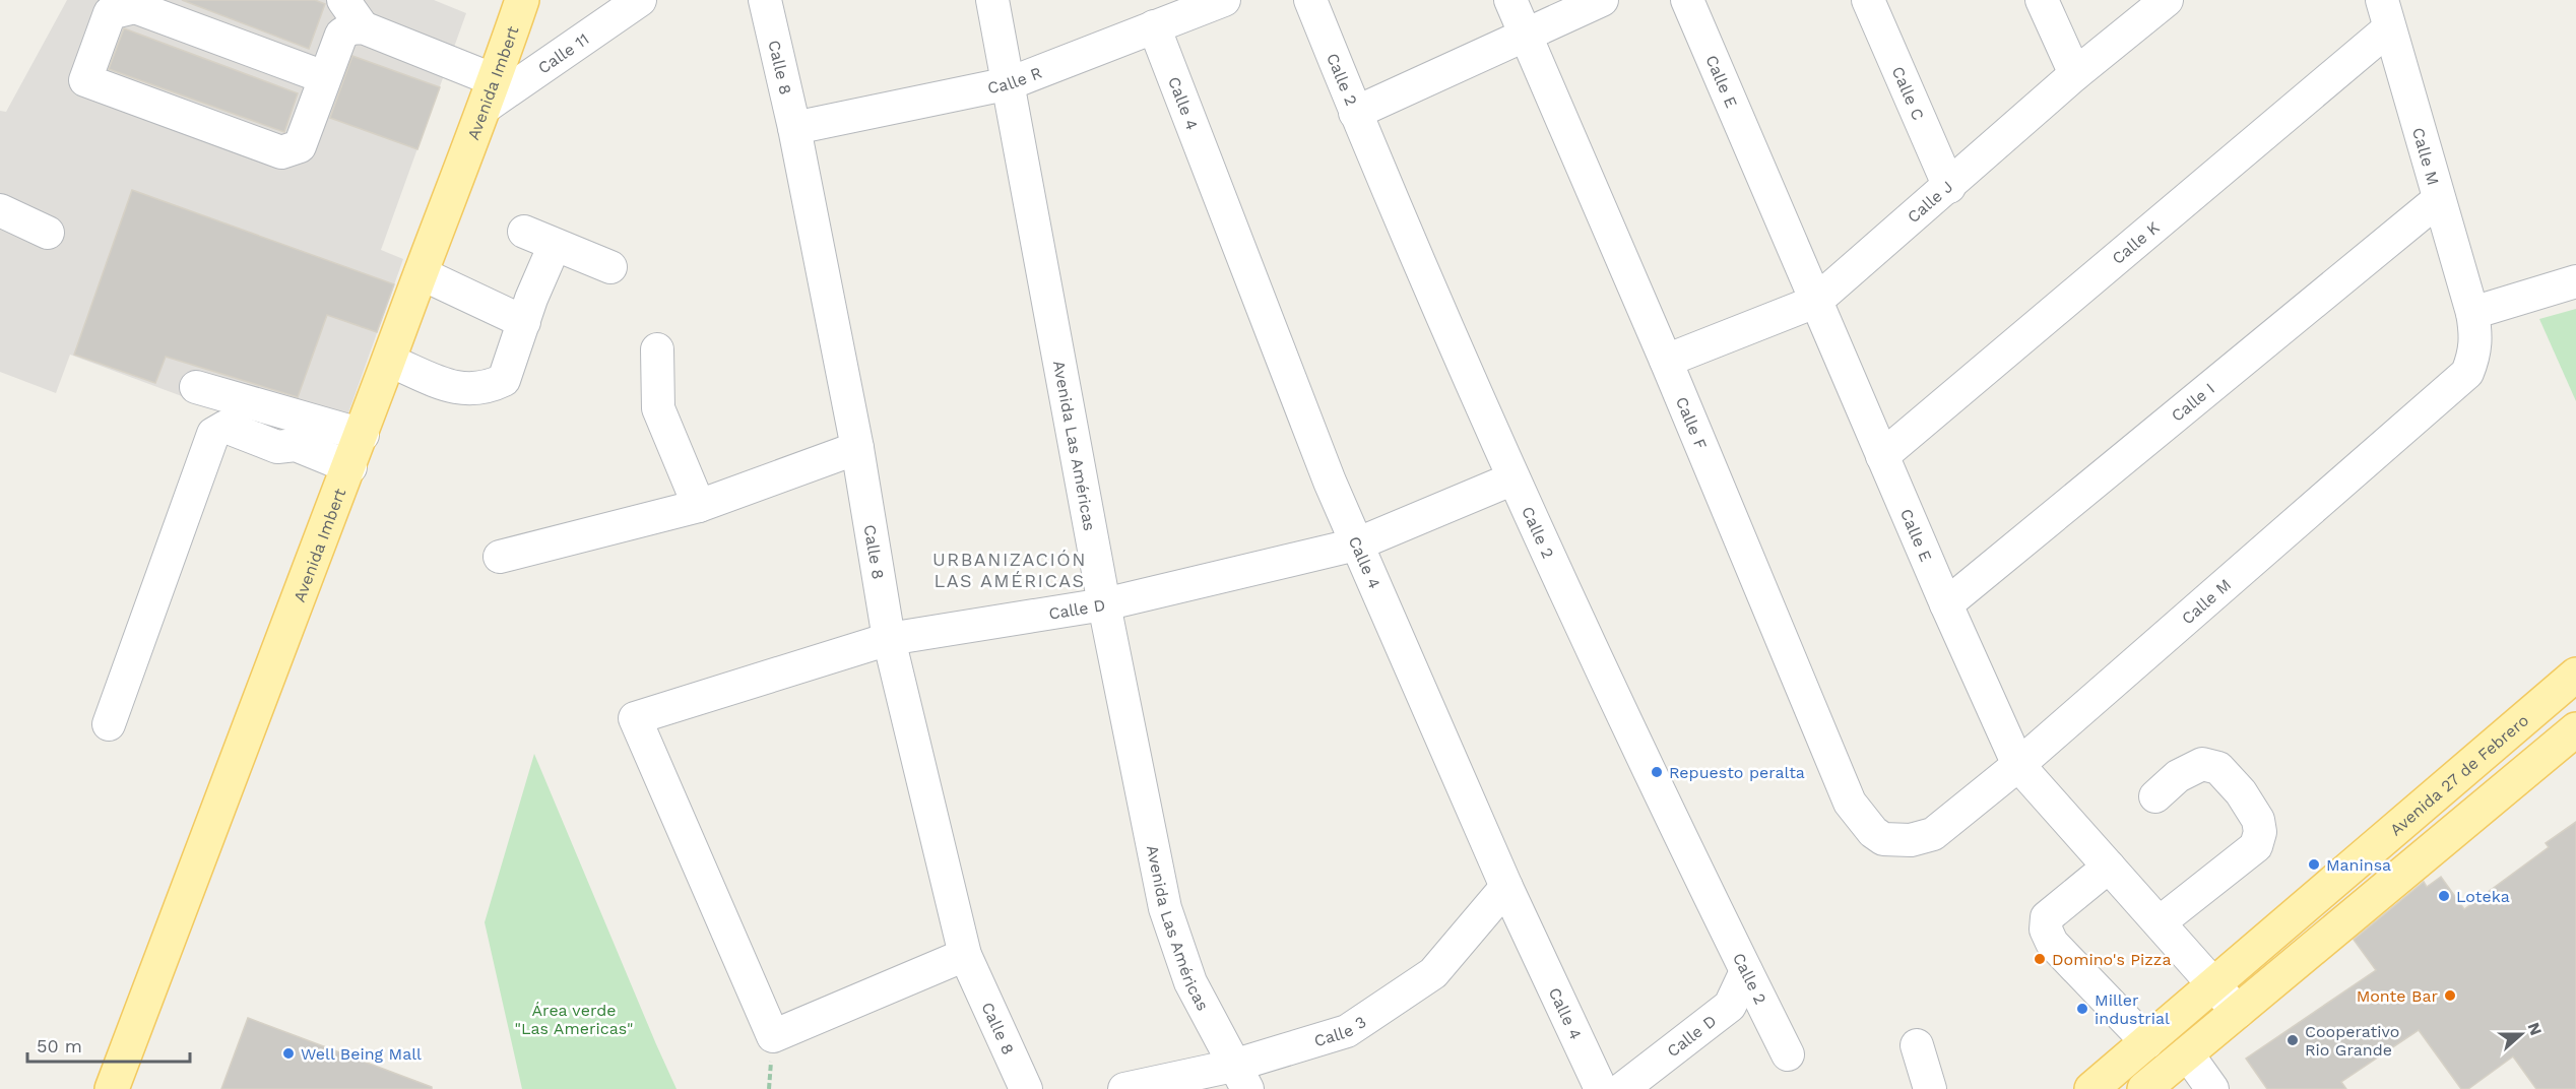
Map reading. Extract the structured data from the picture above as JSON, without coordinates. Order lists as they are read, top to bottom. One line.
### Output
{"streets":{"main road":["Avenida Imbert","Avenida 27 de Febrero"],"street":["Calle 11","Calle 8","Calle R","Calle 2","Calle E","Calle C","Calle 4","Calle M","Calle J","Calle K","Calle I","Calle F","Avenida Las Américas","Calle D","Calle 3"]},"crossings":[["Calle 11","Avenida Imbert"],["Calle 8","Calle R"],["Calle 8","Calle D"],["Calle R","Calle 4"],["Calle R","Avenida Las Américas"],["Calle 2","Calle D"],["Calle E","Calle M"],["Calle E","Calle J"],["Calle E","Calle K"],["Calle E","Calle I"],["Calle E","Avenida 27 de Febrero"],["Calle C","Calle J"],["Calle 4","Calle D"],["Calle 4","Calle 3"],["Calle M","Calle K"],["Calle M","Calle I"],["Calle M","Calle F"],["Calle J","Calle F"],["Avenida Las Américas","Calle D"],["Avenida Las Américas","Calle 3"]],"districts":["URBANIZACIÓN LAS AMÉRICAS"],"parks":["Área verde \"Las Americas\""],"places":["Repuesto peralta","Maninsa","Loteka","Domino's Pizza","Monte Bar","Miller industrial","Cooperativo Rio Grande","Well Being Mall"],"scale_bar":"50 m","north":"right"}
